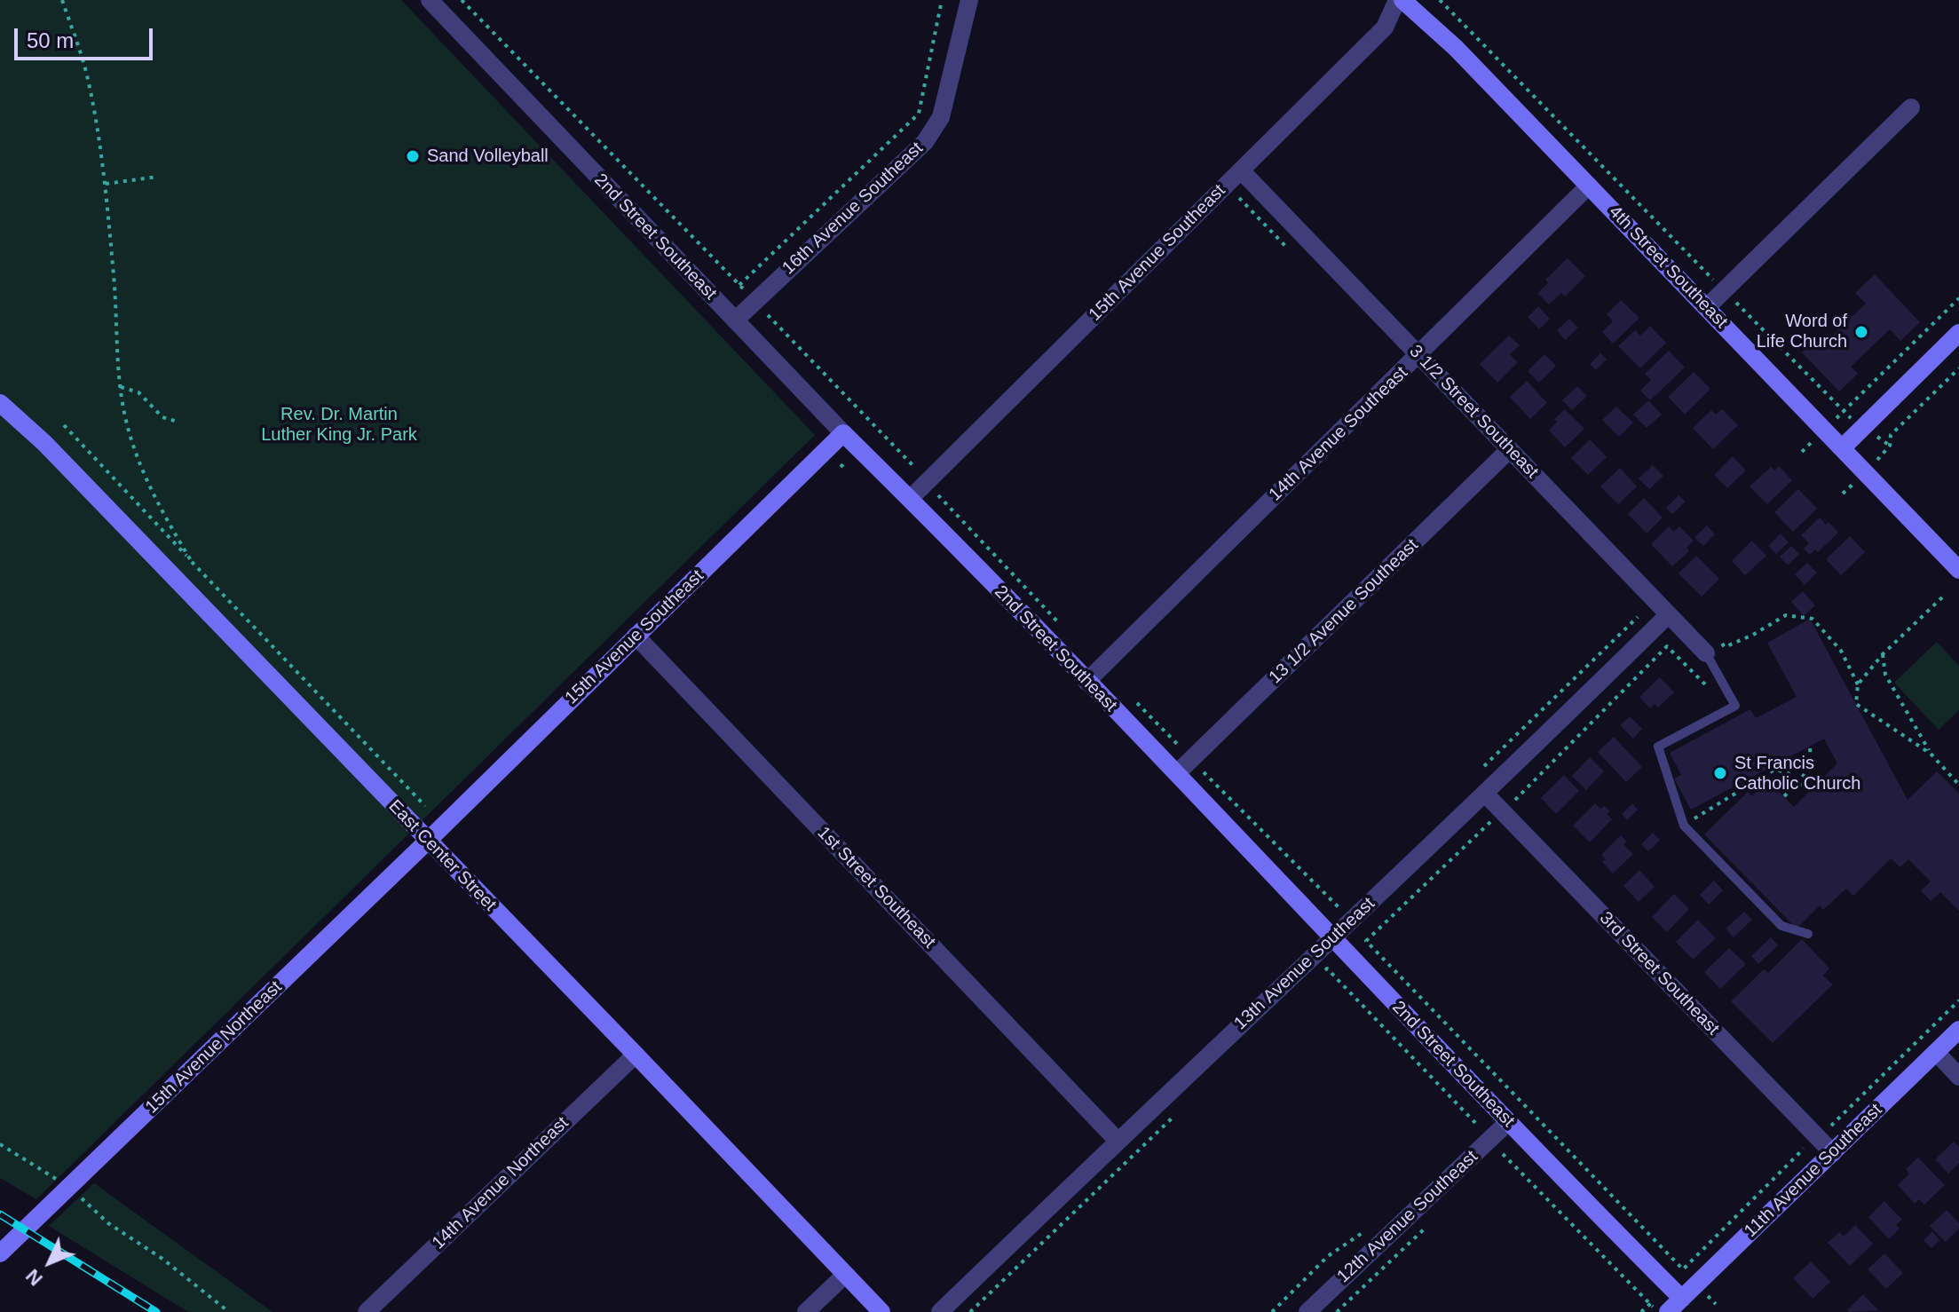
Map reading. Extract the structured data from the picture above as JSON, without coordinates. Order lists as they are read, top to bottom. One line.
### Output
{"streets":{"street":["16th Avenue Southeast","2nd Street Southeast","15th Avenue Southeast","4th Street Southeast","3 1/2 Street Southeast","14th Avenue Southeast","13 1/2 Avenue Southeast","East Center Street","1st Street Southeast","13th Avenue Southeast","3rd Street Southeast","15th Avenue Northeast","11th Avenue Southeast","14th Avenue Northeast","12th Avenue Southeast"]},"crossings":[["16th Avenue Southeast","2nd Street Southeast"],["2nd Street Southeast","15th Avenue Southeast"],["2nd Street Southeast","14th Avenue Southeast"],["2nd Street Southeast","13 1/2 Avenue Southeast"],["2nd Street Southeast","13th Avenue Southeast"],["2nd Street Southeast","11th Avenue Southeast"],["2nd Street Southeast","12th Avenue Southeast"],["15th Avenue Southeast","3 1/2 Street Southeast"],["15th Avenue Southeast","East Center Street"],["15th Avenue Southeast","1st Street Southeast"],["15th Avenue Southeast","15th Avenue Northeast"],["4th Street Southeast","14th Avenue Southeast"],["3 1/2 Street Southeast","14th Avenue Southeast"],["3 1/2 Street Southeast","13 1/2 Avenue Southeast"],["3 1/2 Street Southeast","13th Avenue Southeast"],["East Center Street","15th Avenue Northeast"],["East Center Street","14th Avenue Northeast"],["1st Street Southeast","13th Avenue Southeast"],["13th Avenue Southeast","3rd Street Southeast"],["3rd Street Southeast","11th Avenue Southeast"]],"parks":["Rev. Dr. Martin Luther King Jr. Park"],"places":["Sand Volleyball","Word of Life Church","St Francis Catholic Church"],"scale_bar":"50 m","north":"bottom left"}
